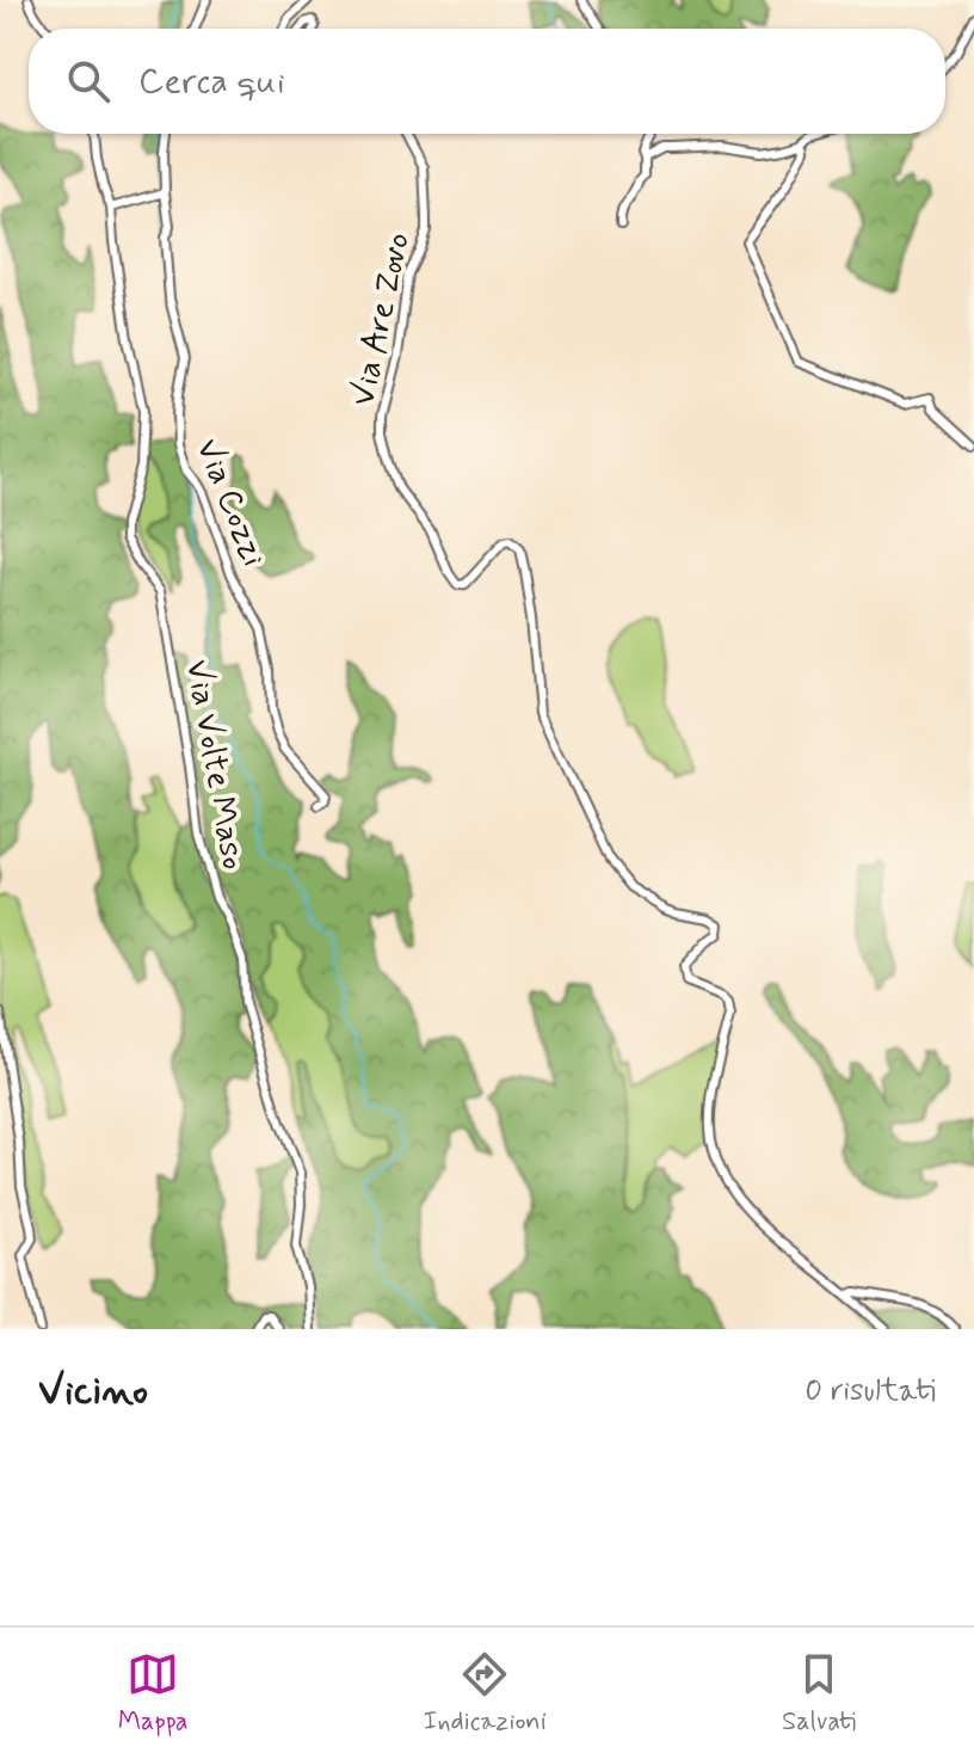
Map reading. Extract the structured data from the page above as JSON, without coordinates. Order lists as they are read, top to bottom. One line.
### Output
{"streets":{"street":["Via Are Zovo","Via Cozzi","Via Volte Maso"]},"page":{"search":"Cerca qui","heading":["Vicino","0 risultati"],"nav":["Mappa","Indicazioni","Salvati"]}}
